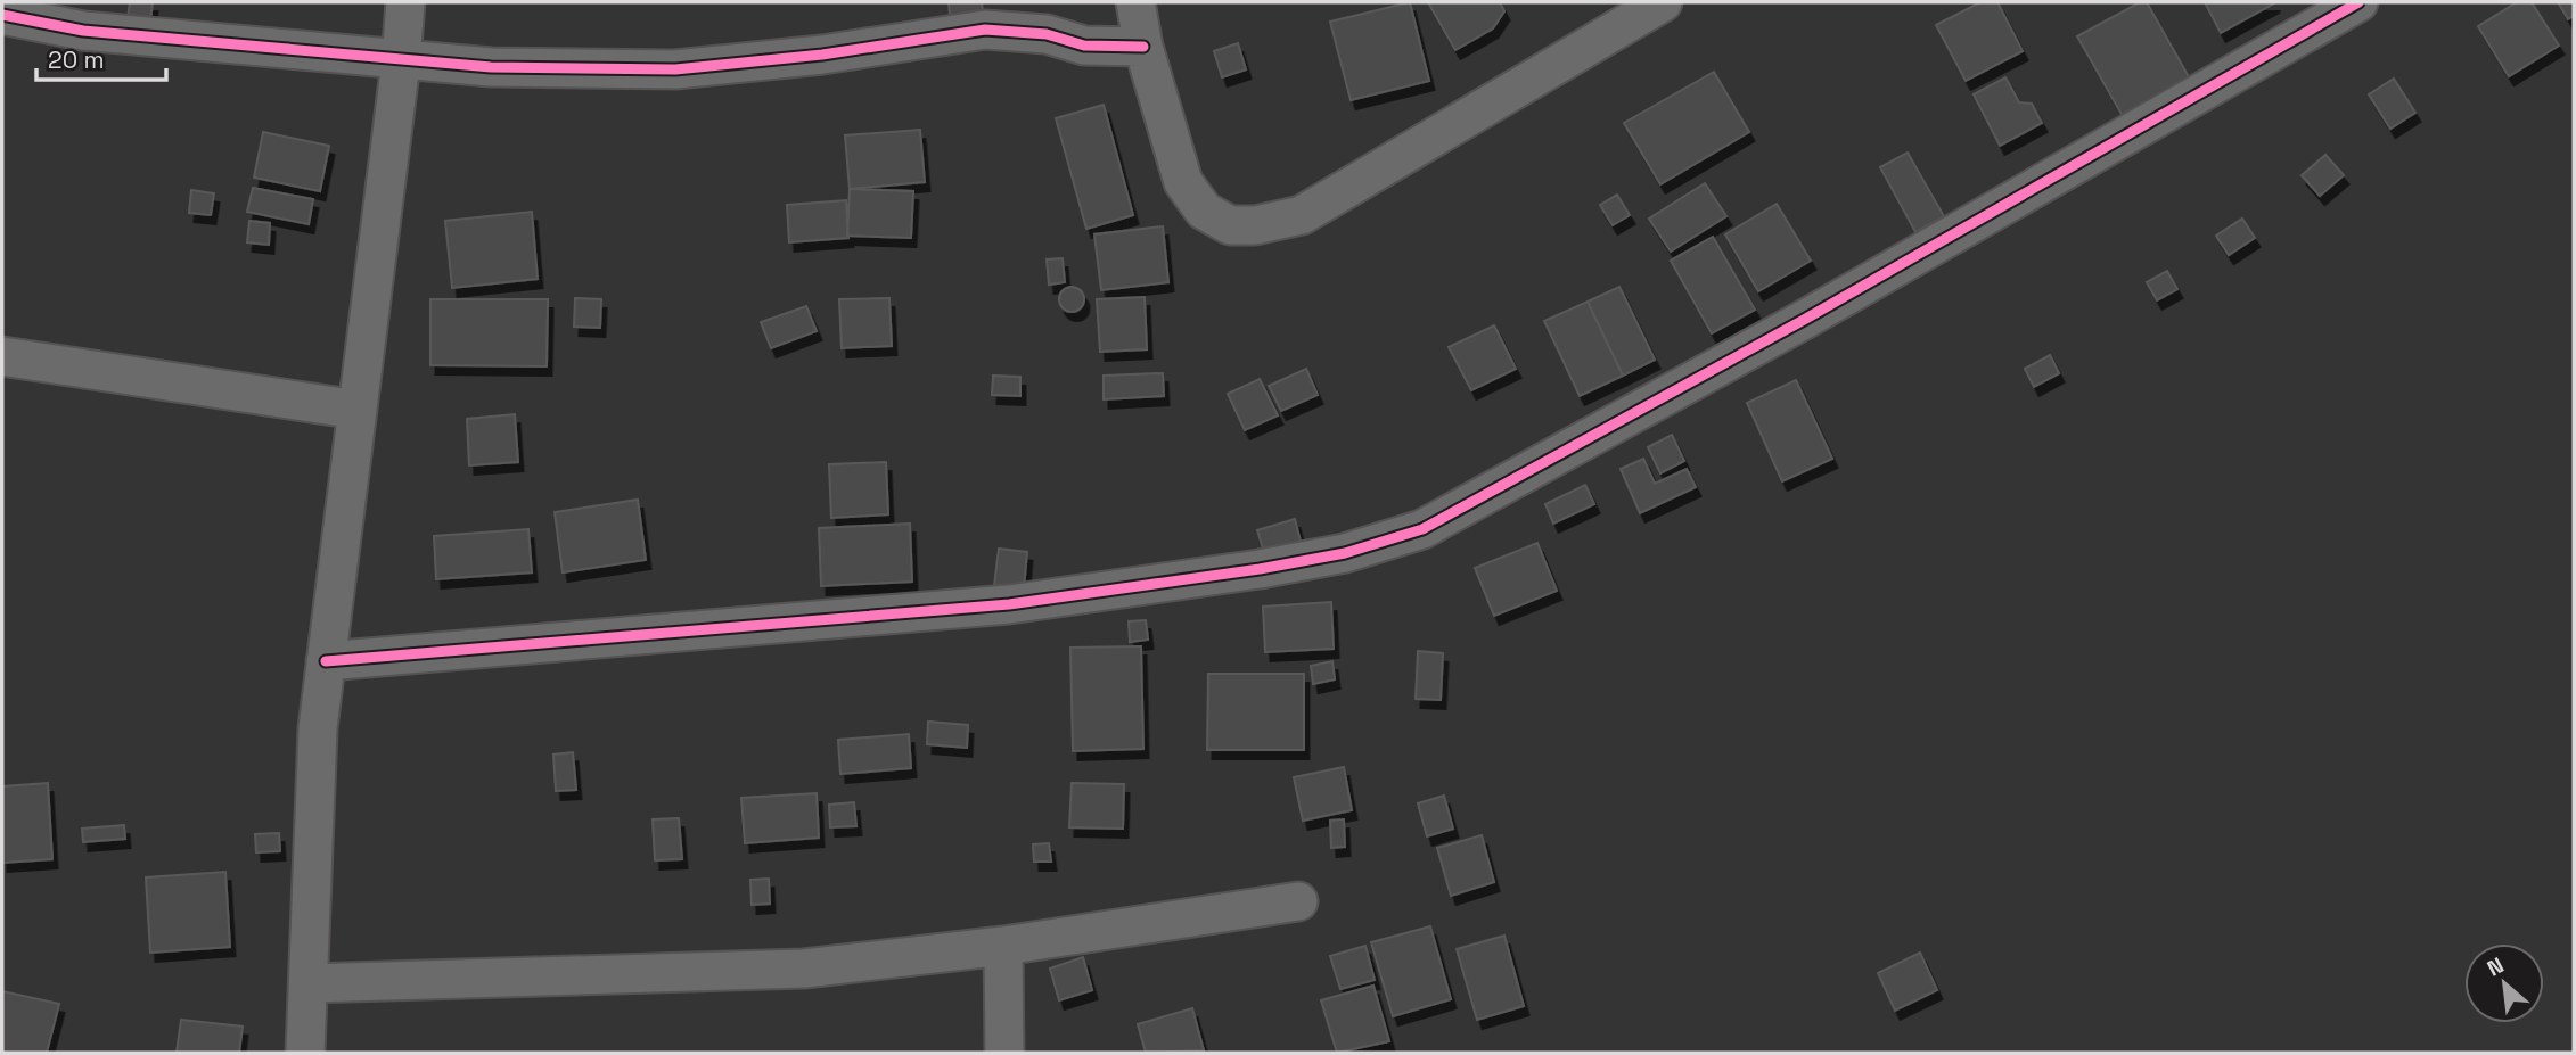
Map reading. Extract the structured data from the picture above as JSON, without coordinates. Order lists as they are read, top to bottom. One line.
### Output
{"scale_bar":"20 m","north":"top left"}
